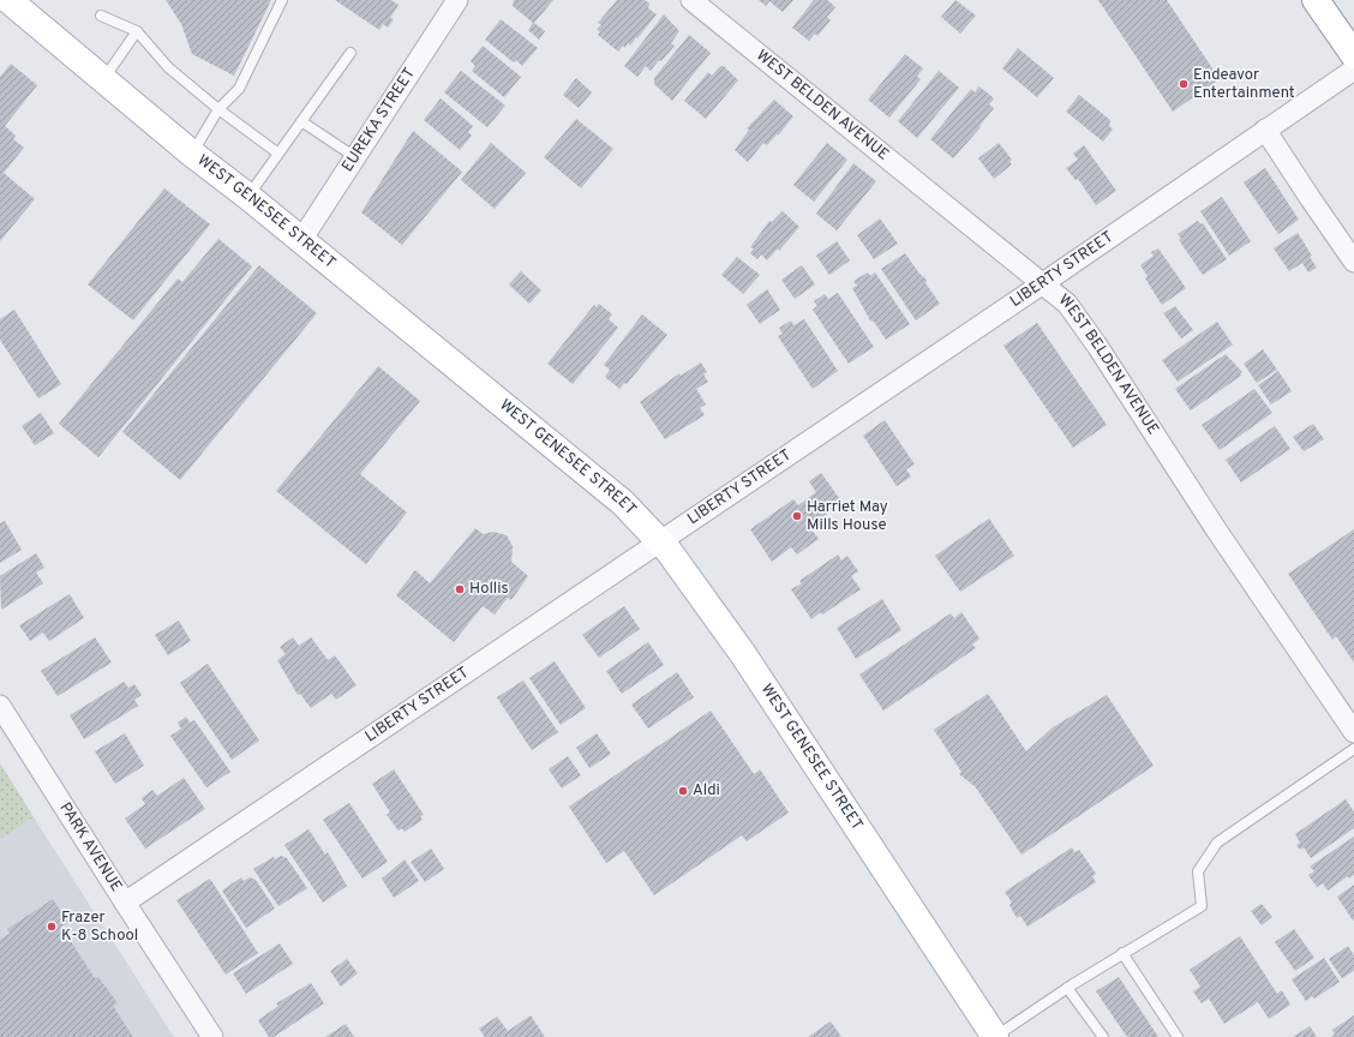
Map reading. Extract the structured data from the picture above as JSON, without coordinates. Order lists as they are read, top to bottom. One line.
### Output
{"streets":{"main road":["WEST GENESEE STREET"],"street":["WEST BELDEN AVENUE","EUREKA STREET","LIBERTY STREET","PARK AVENUE"]},"crossings":[["WEST BELDEN AVENUE","LIBERTY STREET"],["EUREKA STREET","WEST GENESEE STREET"],["WEST GENESEE STREET","LIBERTY STREET"],["LIBERTY STREET","PARK AVENUE"]],"places":["Endeavor Entertainment","Harriet May Mills House","Hollis","Aldi","Frazer K-8 School"]}
